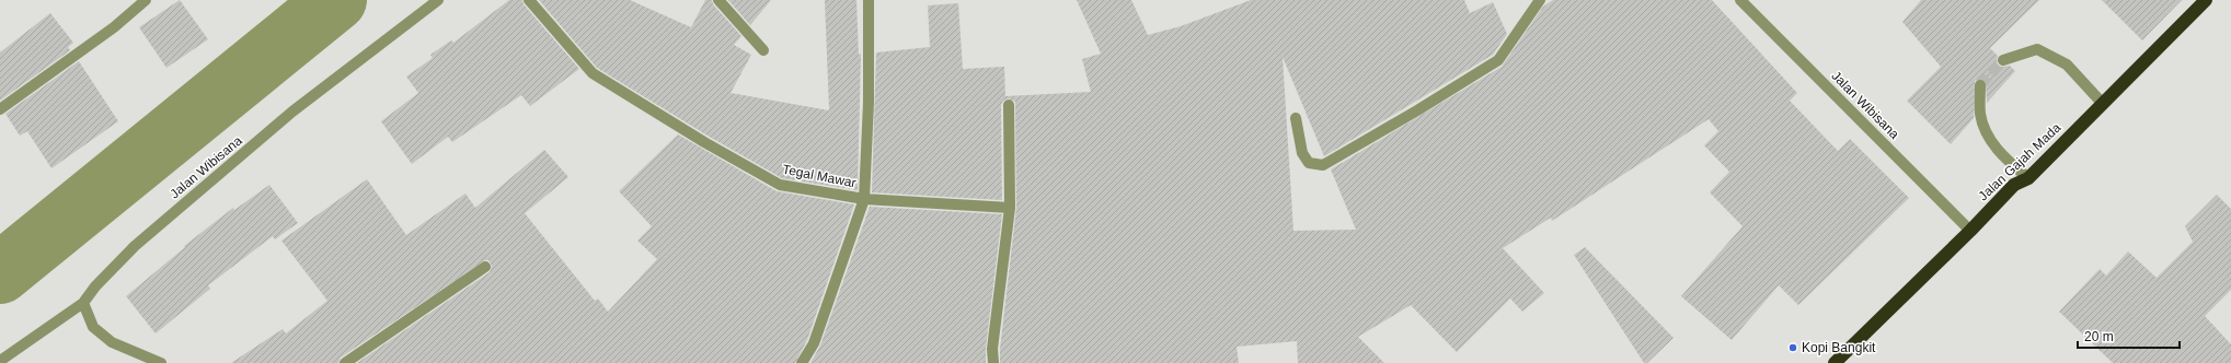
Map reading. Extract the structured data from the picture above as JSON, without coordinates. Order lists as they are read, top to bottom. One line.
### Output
{"streets":{"highway":["Jalan Gajah Mada"],"street":["Jalan Wibisana","Tegal Mawar"]},"crossings":[["Jalan Wibisana","Jalan Gajah Mada"]],"places":["Kopi Bangkit"],"scale_bar":"20 m"}
